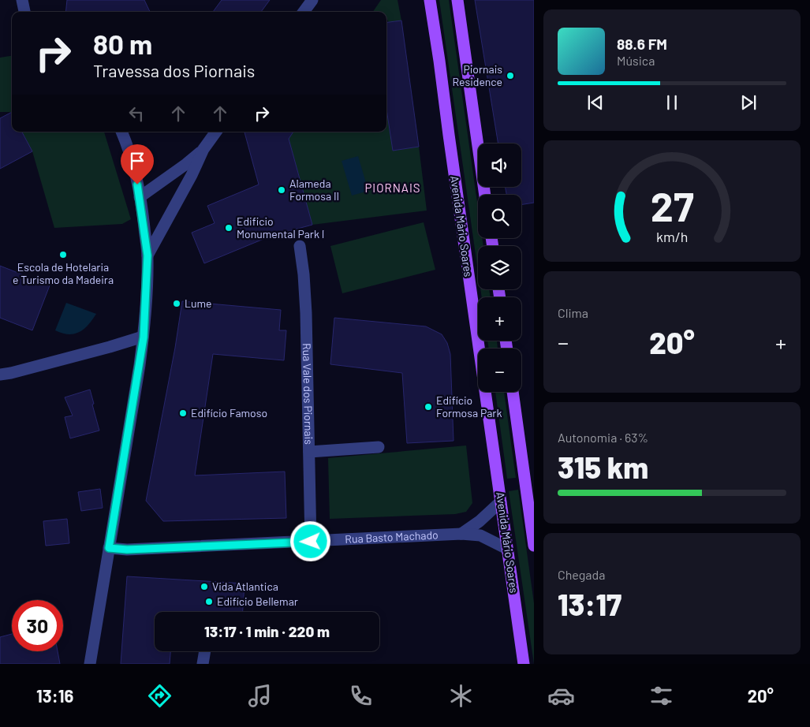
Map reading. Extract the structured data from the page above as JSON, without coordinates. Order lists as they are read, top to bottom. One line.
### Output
{"streets":{"main road":["Avenida Mário Soares"],"street":["Rua Vale dos Piornais","Rua Basto Machado"]},"crossings":[["Avenida Mário Soares","Rua Basto Machado"],["Rua Vale dos Piornais","Rua Basto Machado"]],"districts":["PIORNAIS"],"places":["Piornais Residence","Alameda Formosa II","Edificio Monumental Park I","Escola de Hotelaria e Turismo da Madeira","Lume","Edifício Formosa Park","Edifício Famoso","Vida Atlantica","Edifício Bellemar"],"page":{"turn":["80 m","Travessa dos Piornais"],"song":["88.6 FM","Música"],"map_buttons":["+","−"],"tile":["Clima",["Autonomia · 63%","315 km"],["Chegada","13:17"]],"heat":["−","20°","+"],"limit":"30","trip":"13:17 · 1 min · 220 m","tabs":["13:16","20°"],"gauge":["27","km/h"]}}
